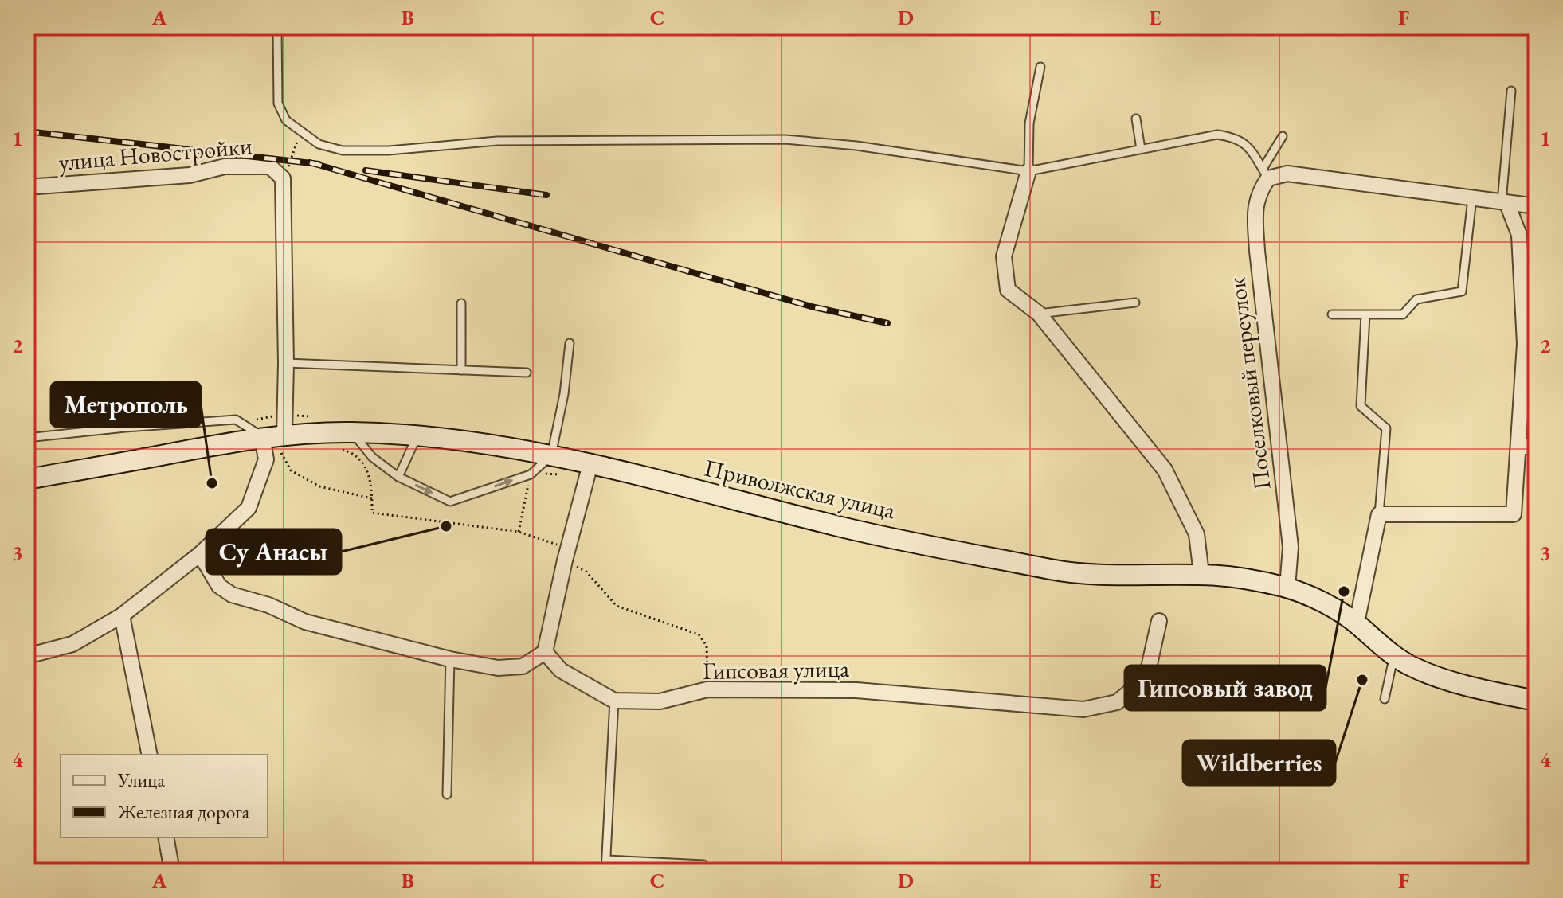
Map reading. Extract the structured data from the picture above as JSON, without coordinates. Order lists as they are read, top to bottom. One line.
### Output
{"streets":{"main road":["Приволжская улица"],"street":["улица Новостройки","Поселковый переулок","Гипсовая улица"]},"crossings":[["Поселковый переулок","Приволжская улица"]],"places":["Метрополь","Су Анасы","Гипсовый завод","Wildberries"],"legend":["Улица","Железная дорога"],"grid":{"columns":["A","B","C","D","E","F"],"rows":["1","2","3","4"]}}
